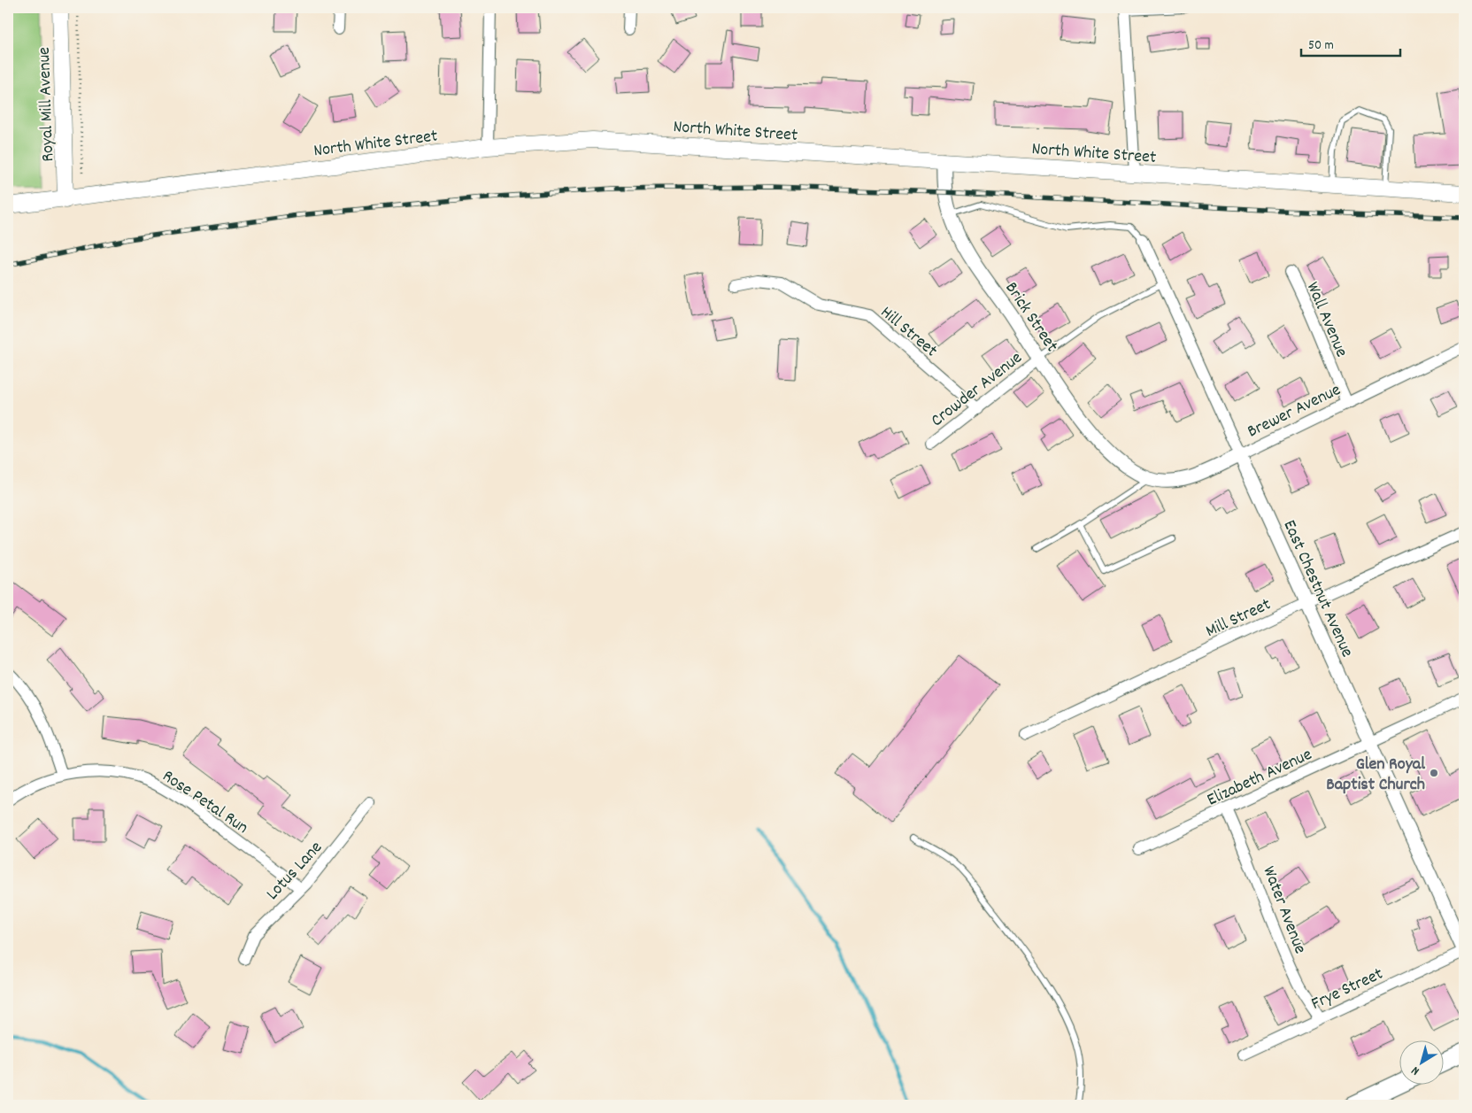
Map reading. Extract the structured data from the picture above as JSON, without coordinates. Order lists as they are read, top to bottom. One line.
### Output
{"streets":{"main road":["Royal Mill Avenue","North White Street"],"street":["Brick Street","Wall Avenue","Hill Street","Crowder Avenue","Brewer Avenue","East Chestnut Avenue","Mill Street","Elizabeth Avenue","Rose Petal Run","Lotus Lane","Water Avenue","Frye Street"]},"crossings":[["Royal Mill Avenue","North White Street"],["North White Street","Brick Street"],["Brick Street","Crowder Avenue"],["Brick Street","Brewer Avenue"],["Wall Avenue","Brewer Avenue"],["Hill Street","Crowder Avenue"],["Brewer Avenue","East Chestnut Avenue"],["East Chestnut Avenue","Mill Street"],["East Chestnut Avenue","Elizabeth Avenue"],["East Chestnut Avenue","Frye Street"],["Elizabeth Avenue","Water Avenue"],["Rose Petal Run","Lotus Lane"],["Water Avenue","Frye Street"]],"places":["Glen Royal Baptist Church"],"scale_bar":"50 m","north":"bottom left"}
